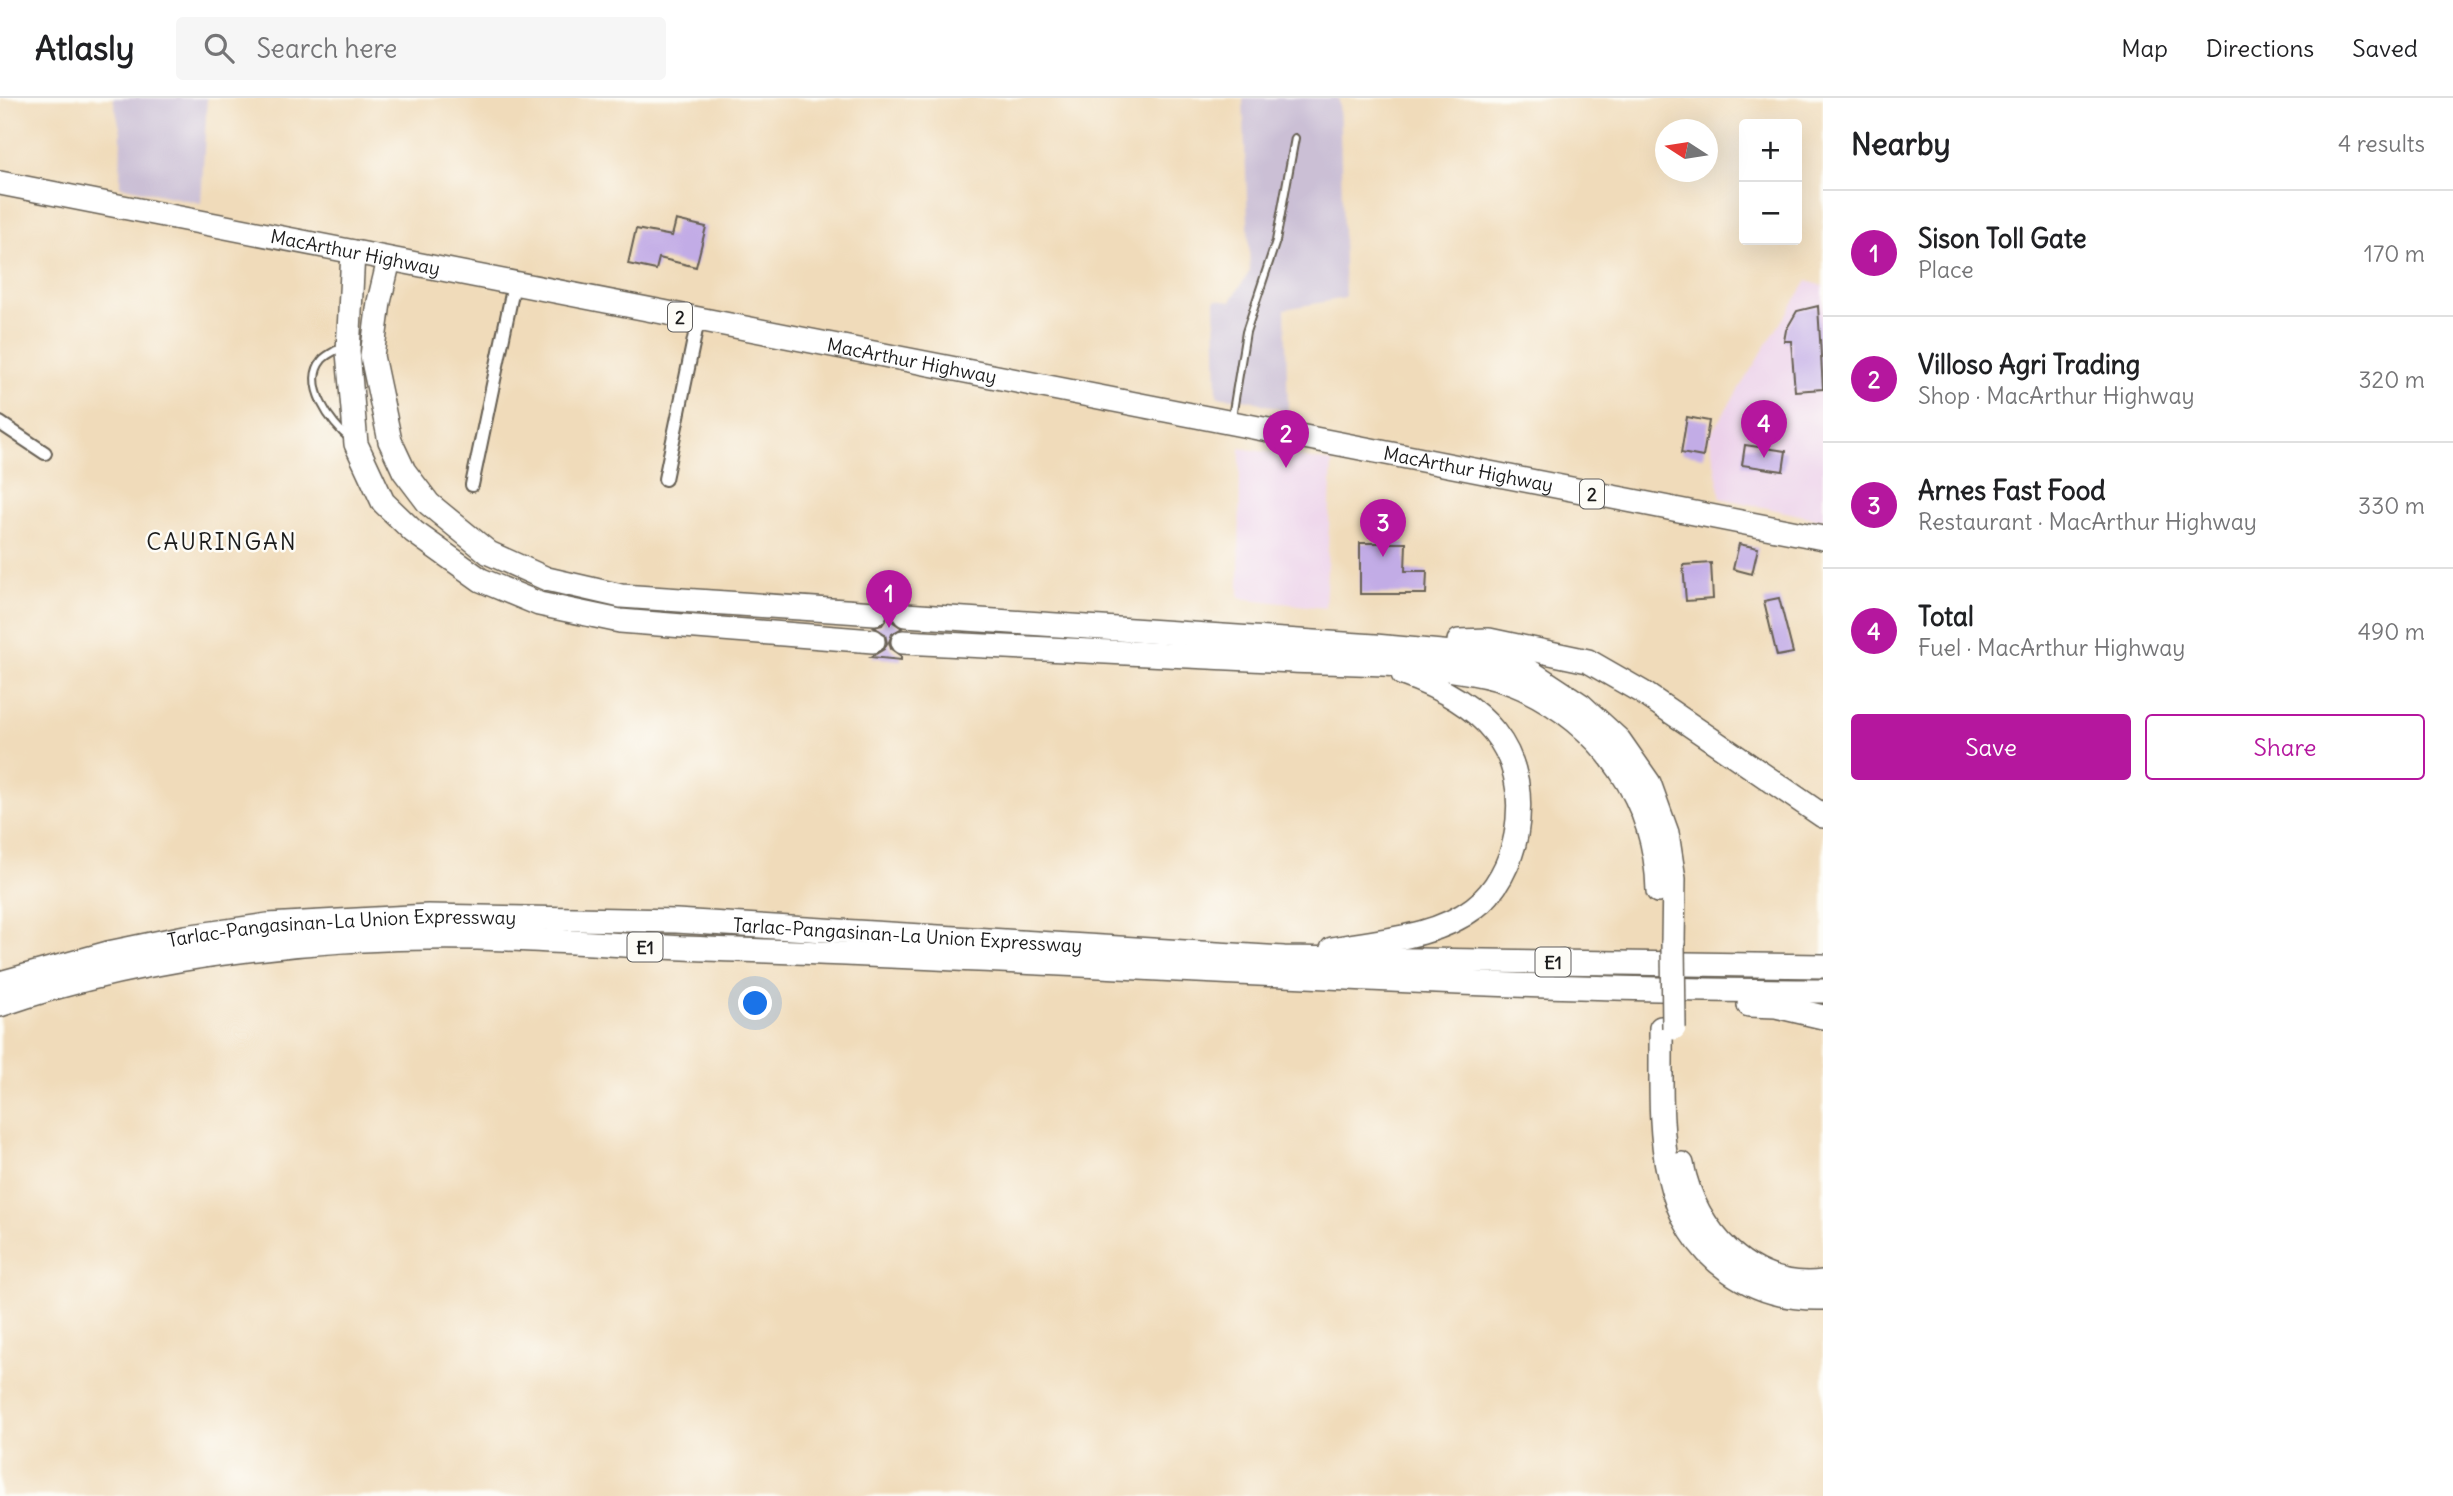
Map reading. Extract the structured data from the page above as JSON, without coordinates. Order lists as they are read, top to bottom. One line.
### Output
{"streets":{"highway":["MacArthur Highway","2","Tarlac-Pangasinan-La Union Expressway","E1"]},"districts":["CAURINGAN"],"north":"left","page":{"header":"Atlasly","search":"Search here","nav":["Map","Directions","Saved"],"heading":["Nearby","4 results"],"map_buttons":["+","−"],"list":[{"mark":"1","name":"Sison Toll Gate","note":"Place","value":"170 m"},{"mark":"2","name":"Villoso Agri Trading","note":"Shop · MacArthur Highway","value":"320 m"},{"mark":"3","name":"Arnes Fast Food","note":"Restaurant · MacArthur Highway","value":"330 m"},{"mark":"4","name":"Total","note":"Fuel · MacArthur Highway","value":"490 m"}],"pins":["4","2","3","1"],"buttons":["Save","Share"]}}
